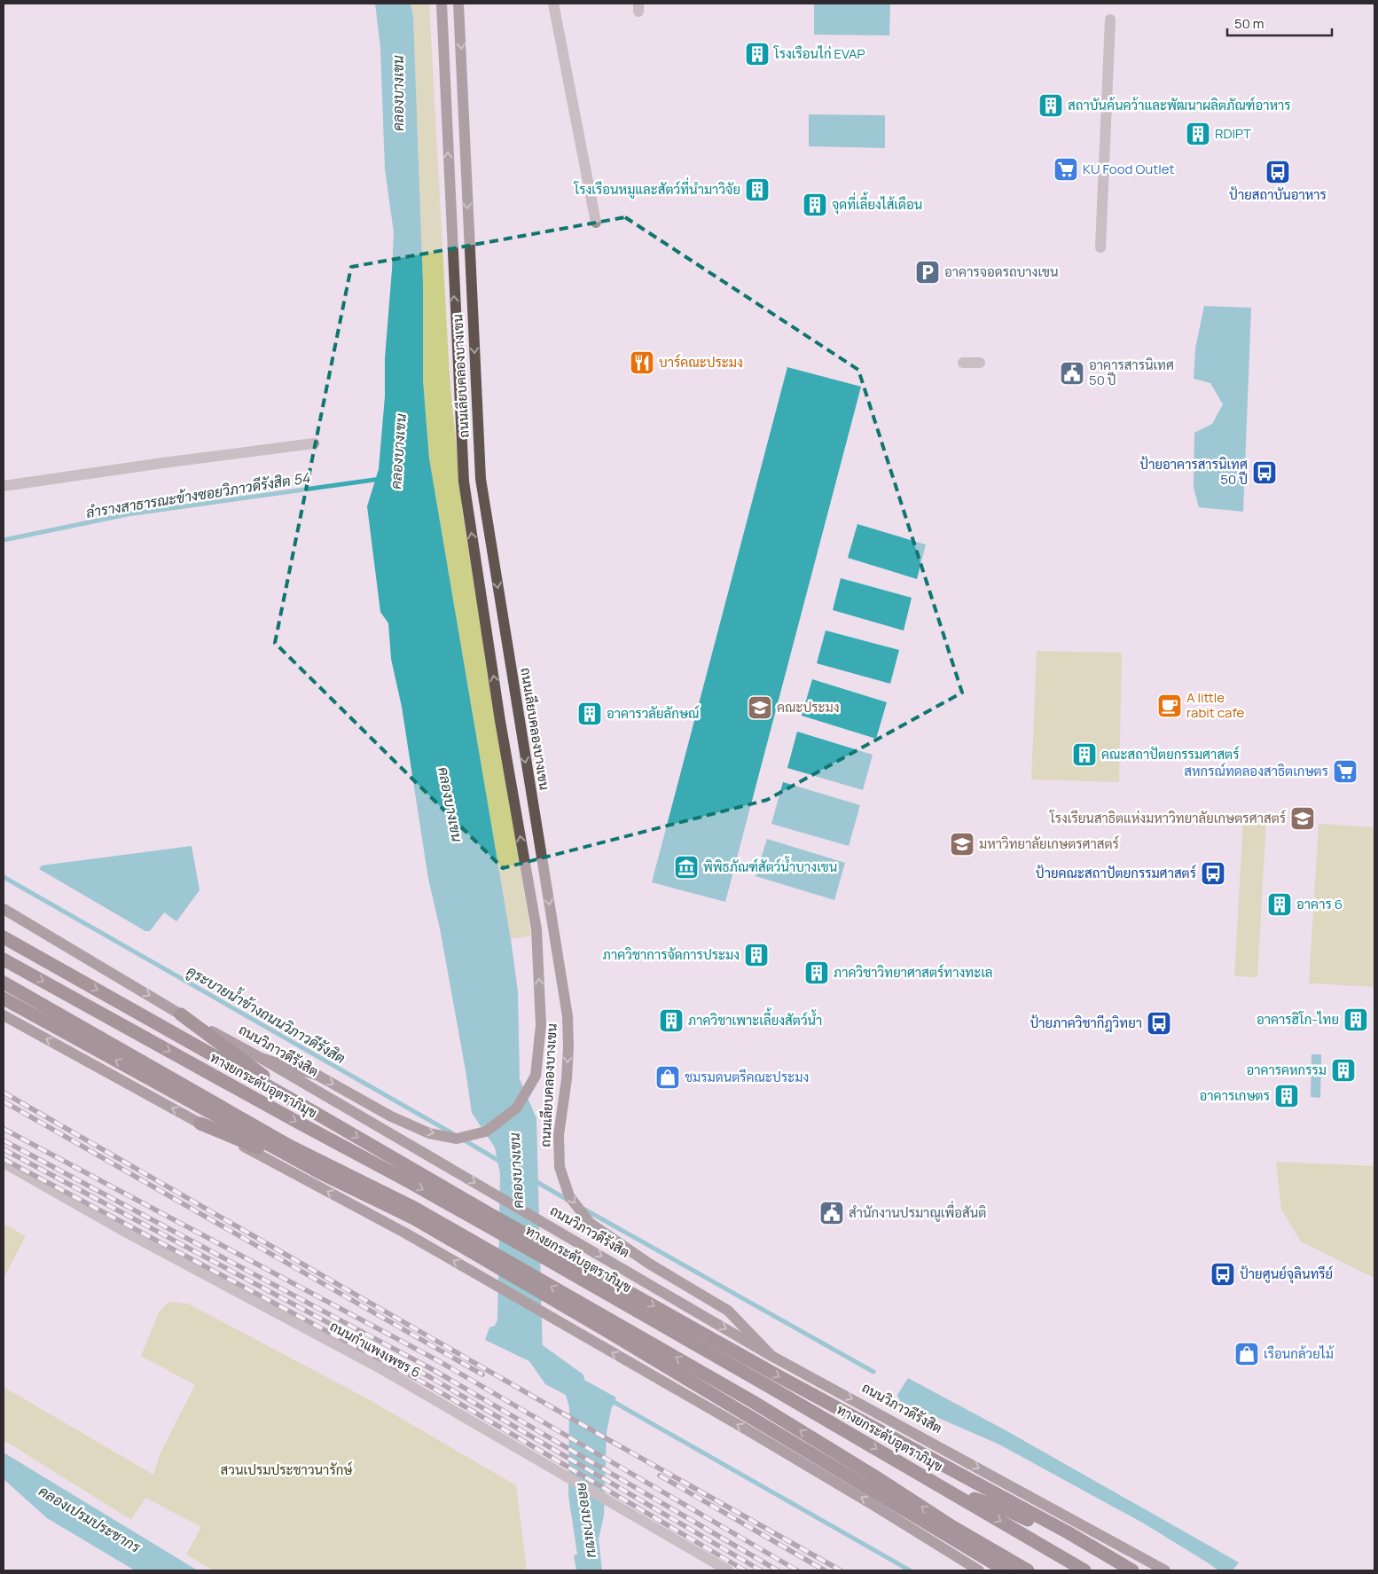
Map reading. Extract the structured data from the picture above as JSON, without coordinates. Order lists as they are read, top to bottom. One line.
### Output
{"streets":{"highway":["ทางยกระดับอุตราภิมุข"],"main road":["ถนนเลียบคลองบางเขน","ถนนวิภาวดีรังสิต"],"street":["ถนนกำแพงเพชร 6"]},"crossings":[["ถนนเลียบคลองบางเขน","ถนนวิภาวดีรังสิต"]],"water":["คลองบางเขน","ลำรางสาธารณะข้างซอยวิภาวดีรังสิต 54","คูระบายน้ำข้างถนนวิภาวดีรังสิต","คลองเปรมประชากร"],"parks":["สวนเปรมประชาวนารักษ์"],"places":{"building":["โรงเรือนไก่ EVAP","สถาบันค้นคว้าและพัฒนาผลิตภัณฑ์อาหาร","RDIPT","โรงเรือนหมูและสัตว์ที่นำมาวิจัย","จุดที่เลี้ยงไส้เดือน","อาคารวลัยลักษณ์","คณะสถาปัตยกรรมศาสตร์","อาคาร 6","ภาควิชาการจัดการประมง","ภาควิชาวิทยาศาสตร์ทางทะเล","อาคารฮิโก-ไทย","ภาควิชาเพาะเลี้ยงสัตว์น้ำ","อาคารคหกรรม","อาคารเกษตร"],"supermarket":["KU Food Outlet","สหกรณ์ทดลองสาธิตเกษตร"],"bus stop":["ป้ายสถาบันอาหาร","ป้ายอาคารสารนิเทศ 50 ปี","ป้ายคณะสถาปัตยกรรมศาสตร์","ป้ายภาควิชากีฎวิทยา","ป้ายศูนย์จุลินทรีย์"],"parking":["อาคารจอดรถบางเขน"],"restaurant":["บาร์คณะประมง"],"public building":["อาคารสารนิเทศ 50 ปี","สำนักงานปรมาณูเพื่อสันติ"],"cafe":["A little rabit cafe"],"school or university":["คณะประมง","โรงเรียนสาธิตแห่งมหาวิทยาลัยเกษตรศาสตร์","มหาวิทยาลัยเกษตรศาสตร์"],"museum":["พิพิธภัณฑ์สัตว์น้ำบางเขน"],"shop":["ชมรมดนตรีคณะประมง","เรือนกล้วยไม้"]},"scale_bar":"50 m"}
